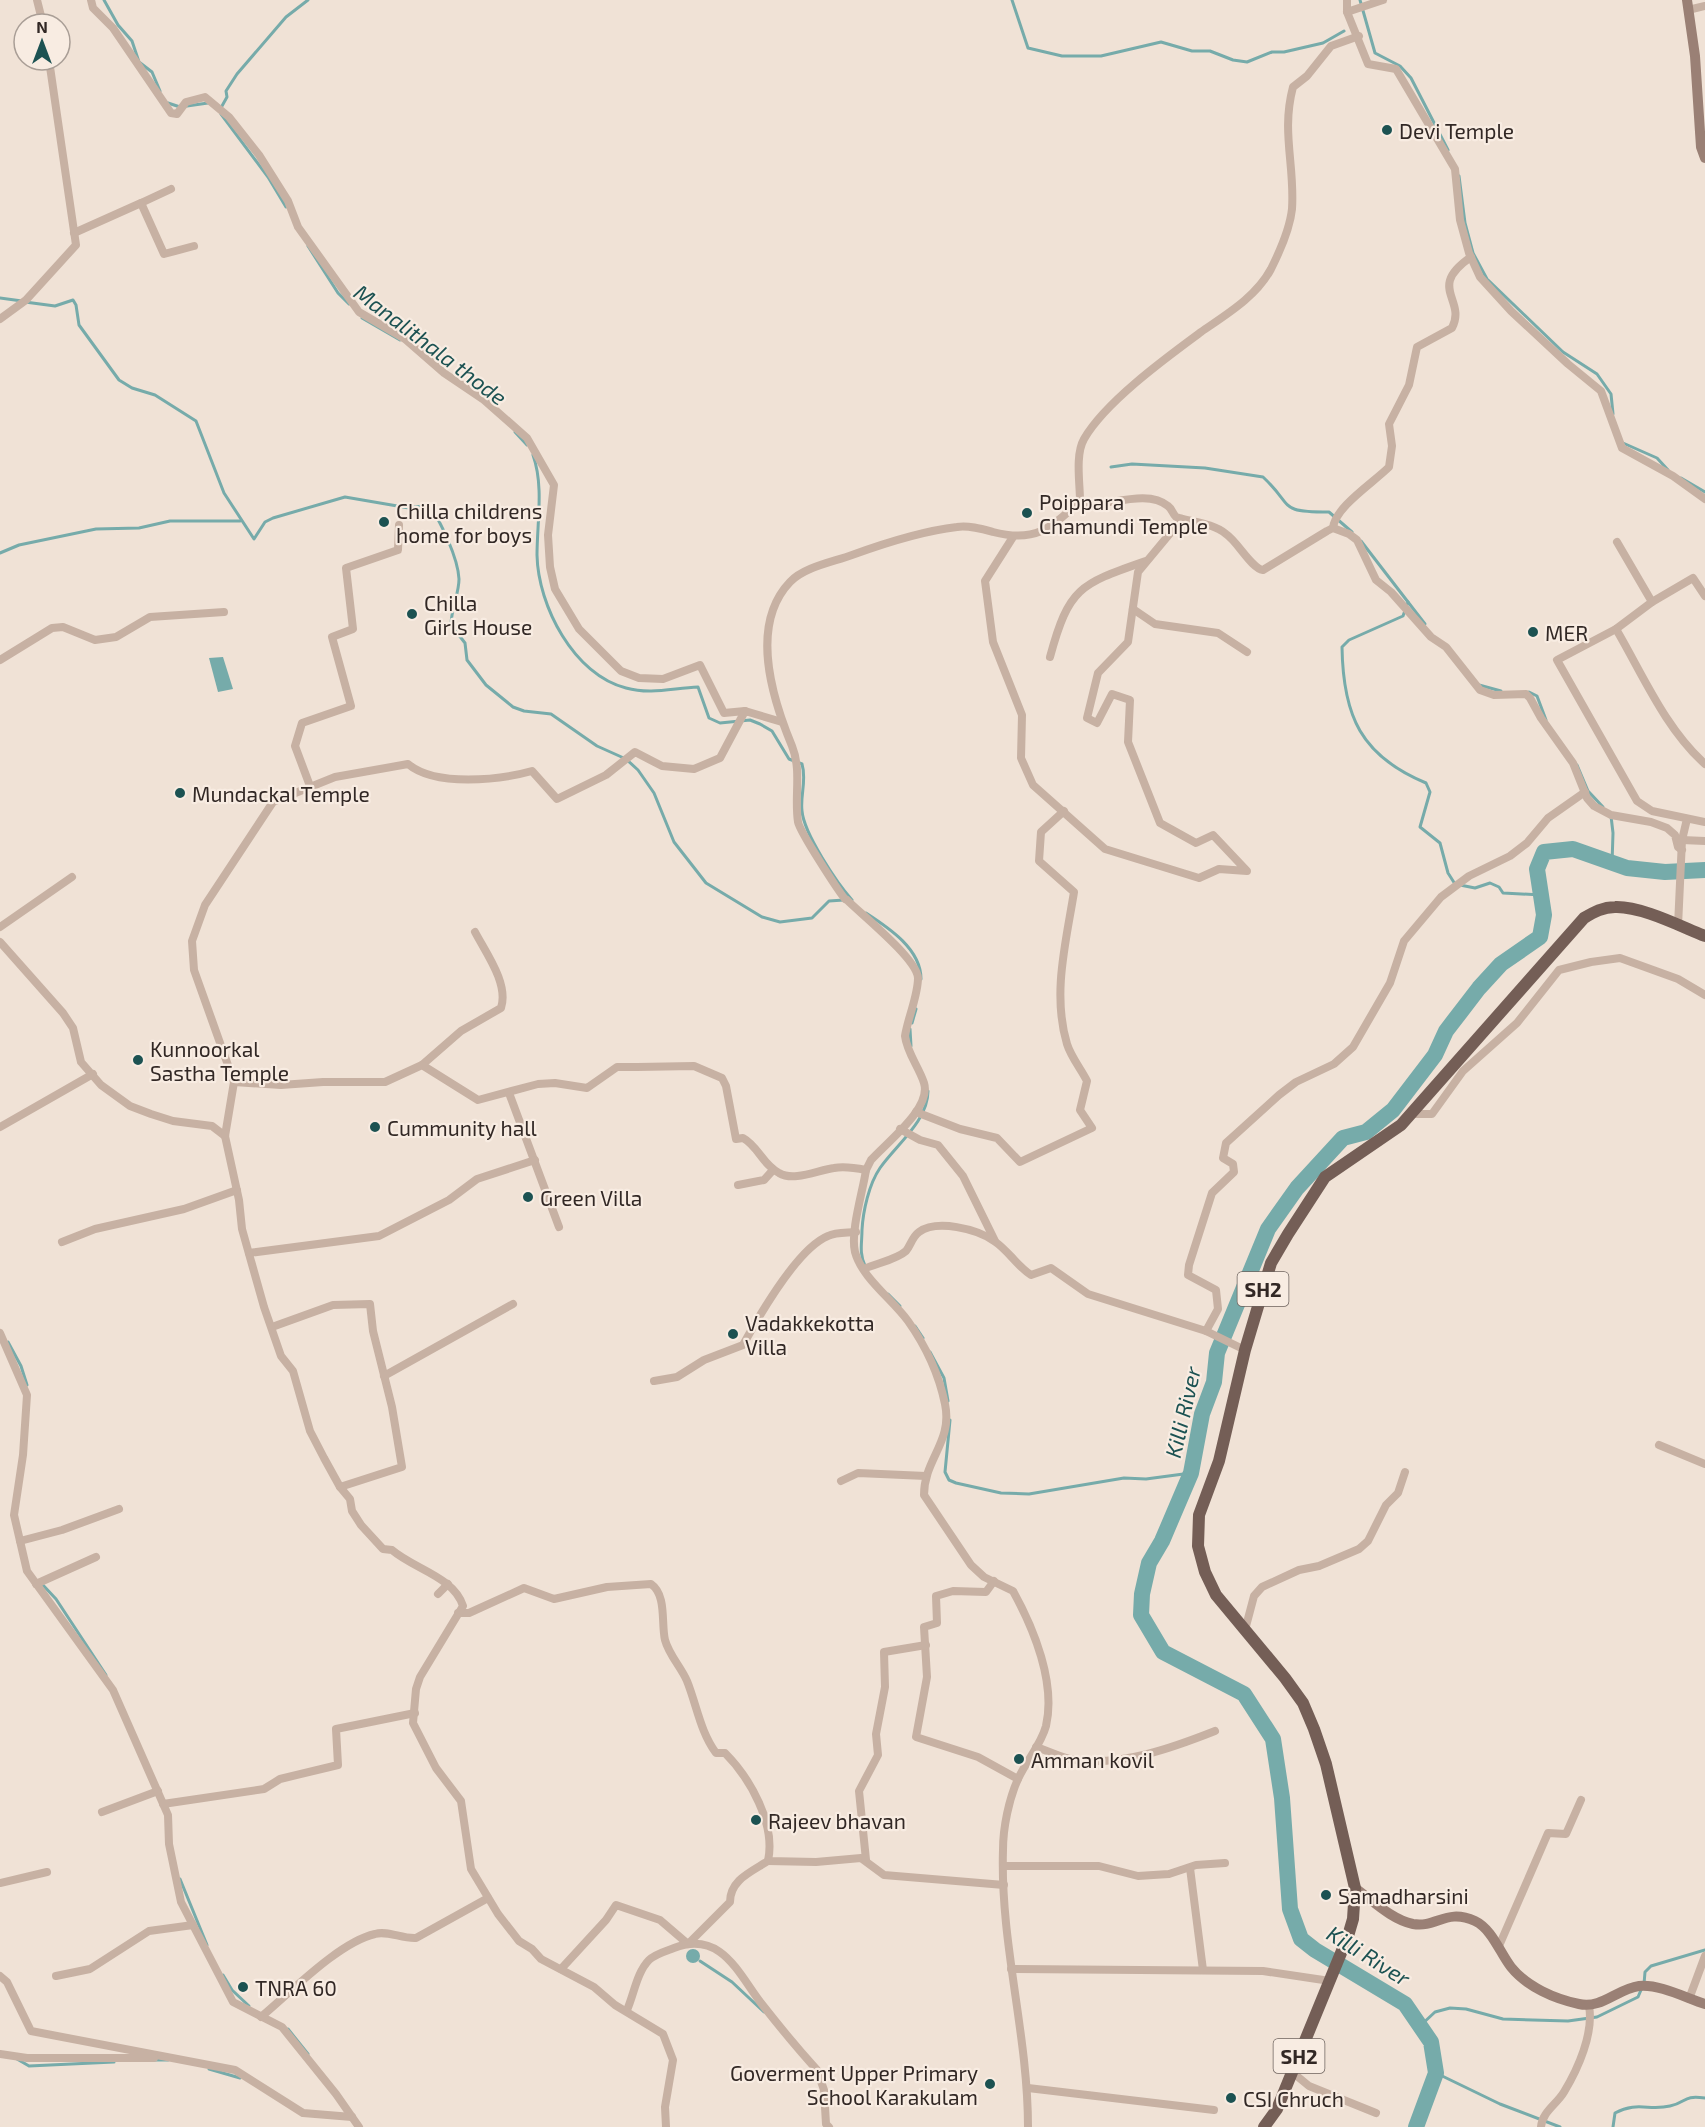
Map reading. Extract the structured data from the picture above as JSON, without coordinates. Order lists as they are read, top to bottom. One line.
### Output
{"streets":{"main road":["SH2"]},"water":["Manalithala thode","Killi River"],"places":["Devi Temple","Poippara Chamundi Temple","Chilla childrens home for boys","Chilla Girls House","MER","Mundackal Temple","Kunnoorkal Sastha Temple","Cummunity hall","Green Villa","Vadakkekotta Villa","Amman kovil","Rajeev bhavan","Samadharsini","TNRA 60","Goverment Upper Primary School Karakulam","CSI Chruch"],"north":"top"}
